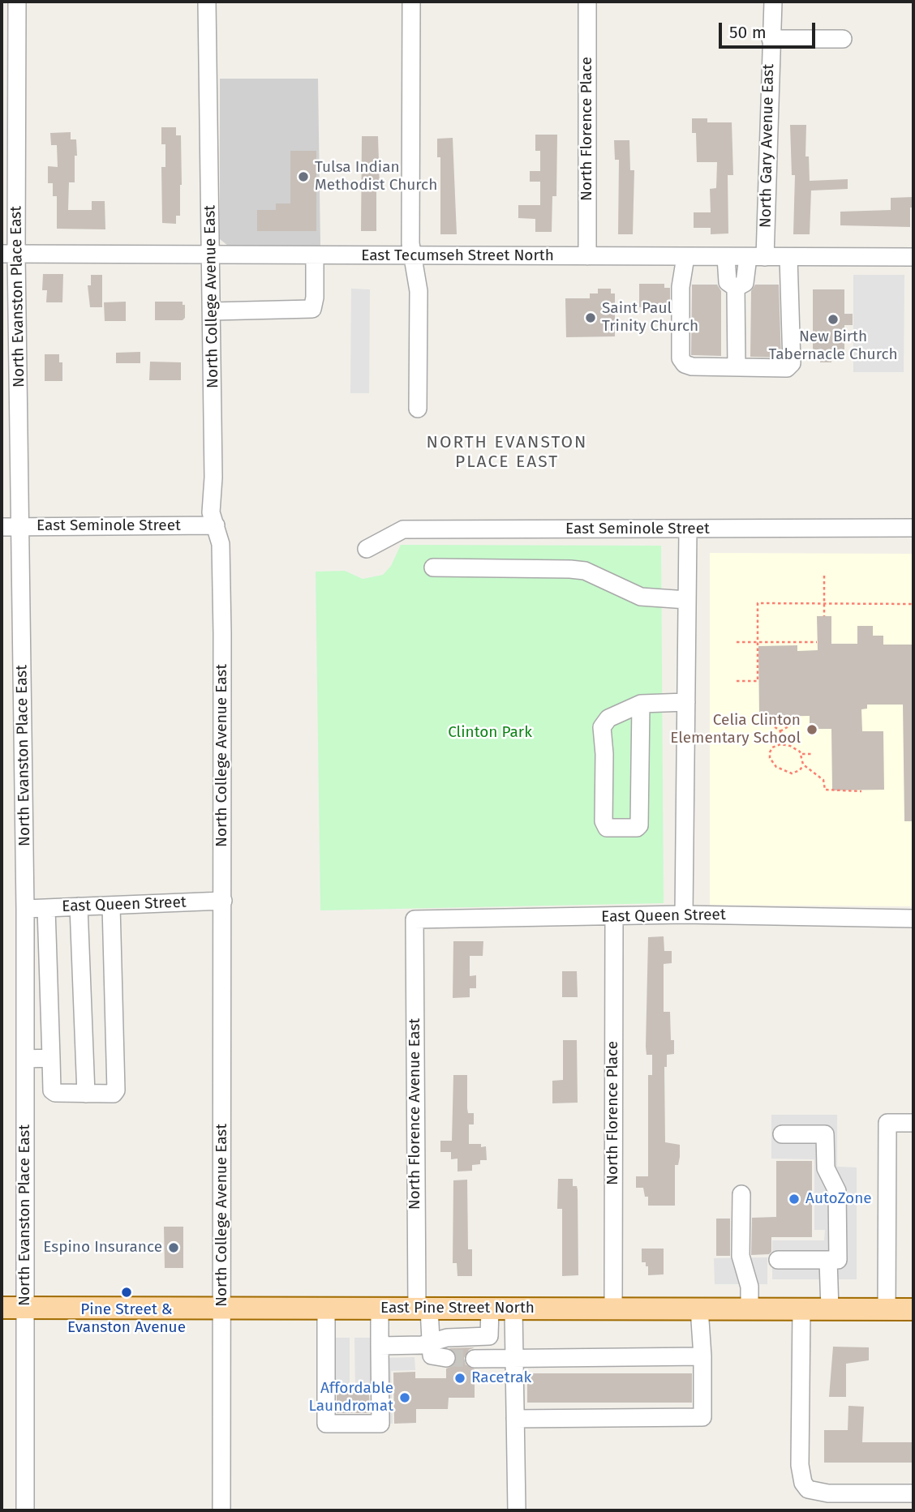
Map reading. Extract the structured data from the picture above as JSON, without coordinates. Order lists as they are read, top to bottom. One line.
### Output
{"streets":{"main road":["East Pine Street North"],"street":["North Florence Place","North Gary Avenue East","East Tecumseh Street North","North Evanston Place East","North College Avenue East","East Seminole Street","East Queen Street","North Florence Avenue East"]},"crossings":[["North Florence Place","East Tecumseh Street North"],["North Florence Place","East Queen Street"],["North Florence Place","East Pine Street North"],["North Gary Avenue East","East Tecumseh Street North"],["East Tecumseh Street North","North Evanston Place East"],["East Tecumseh Street North","North College Avenue East"],["North Evanston Place East","East Seminole Street"],["North Evanston Place East","East Queen Street"],["North Evanston Place East","East Pine Street North"],["North College Avenue East","East Seminole Street"],["North College Avenue East","East Queen Street"],["North College Avenue East","East Pine Street North"],["East Queen Street","North Florence Avenue East"],["North Florence Avenue East","East Pine Street North"]],"districts":["NORTH EVANSTON PLACE EAST"],"parks":["Clinton Park"],"places":["Tulsa Indian Methodist Church","Saint Paul Trinity Church","New Birth Tabernacle Church","Celia Clinton Elementary School","AutoZone","Espino Insurance","Pine Street & Evanston Avenue","Racetrak","Affordable Laundromat"],"scale_bar":"50 m"}
